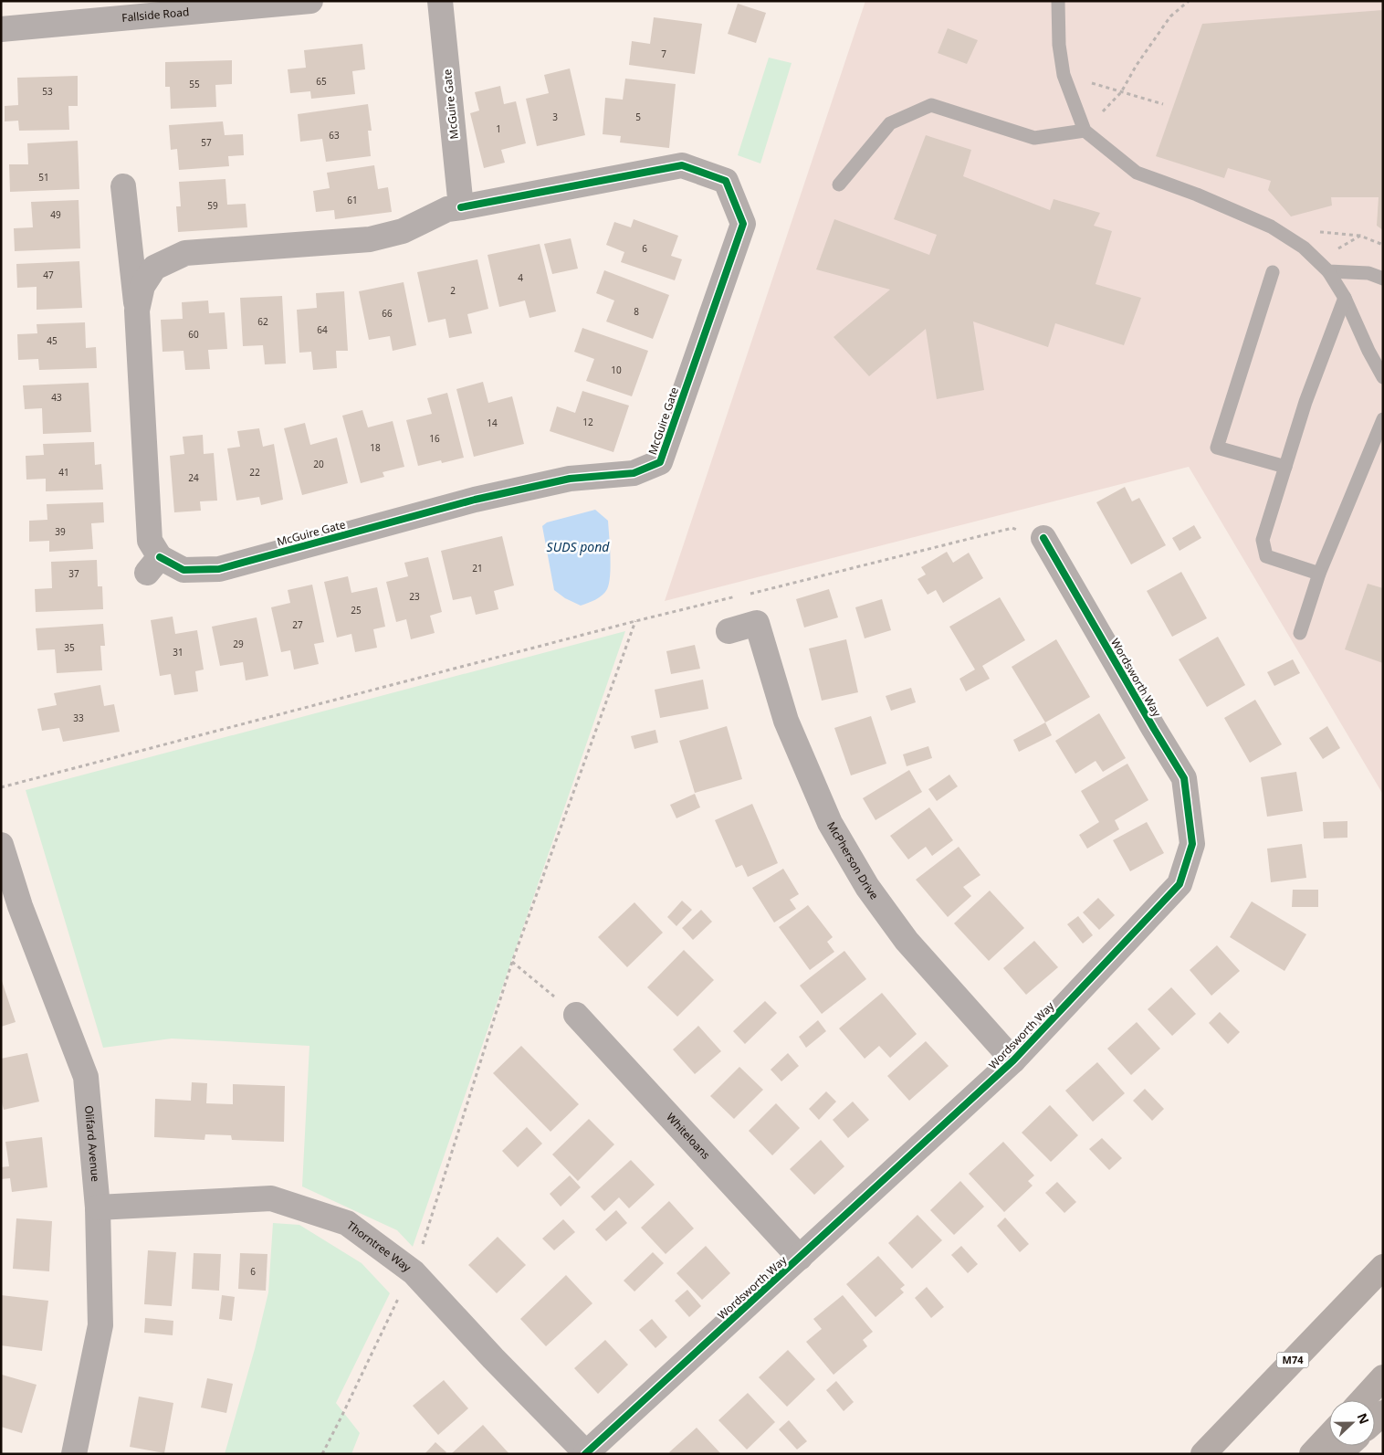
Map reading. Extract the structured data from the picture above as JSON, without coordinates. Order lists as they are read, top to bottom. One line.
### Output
{"streets":{"highway":["M74"],"street":["Fallside Road","McGuire Gate","Wordsworth Way","McPherson Drive","Whiteloans","Olifard Avenue","Thorntree Way"]},"crossings":[["Wordsworth Way","McPherson Drive"],["Wordsworth Way","Whiteloans"],["Wordsworth Way","Thorntree Way"],["Olifard Avenue","Thorntree Way"]],"water":["SUDS pond"],"house_numbers":["7","65","55","53","3","5","1","63","57","51","61","59","49","6","47","4","2","8","66","62","64","60","45","10","43","12","14","16","18","20","41","22","24","39","21","37","23","25","27","29","35","31","33","6"],"north":"right"}
